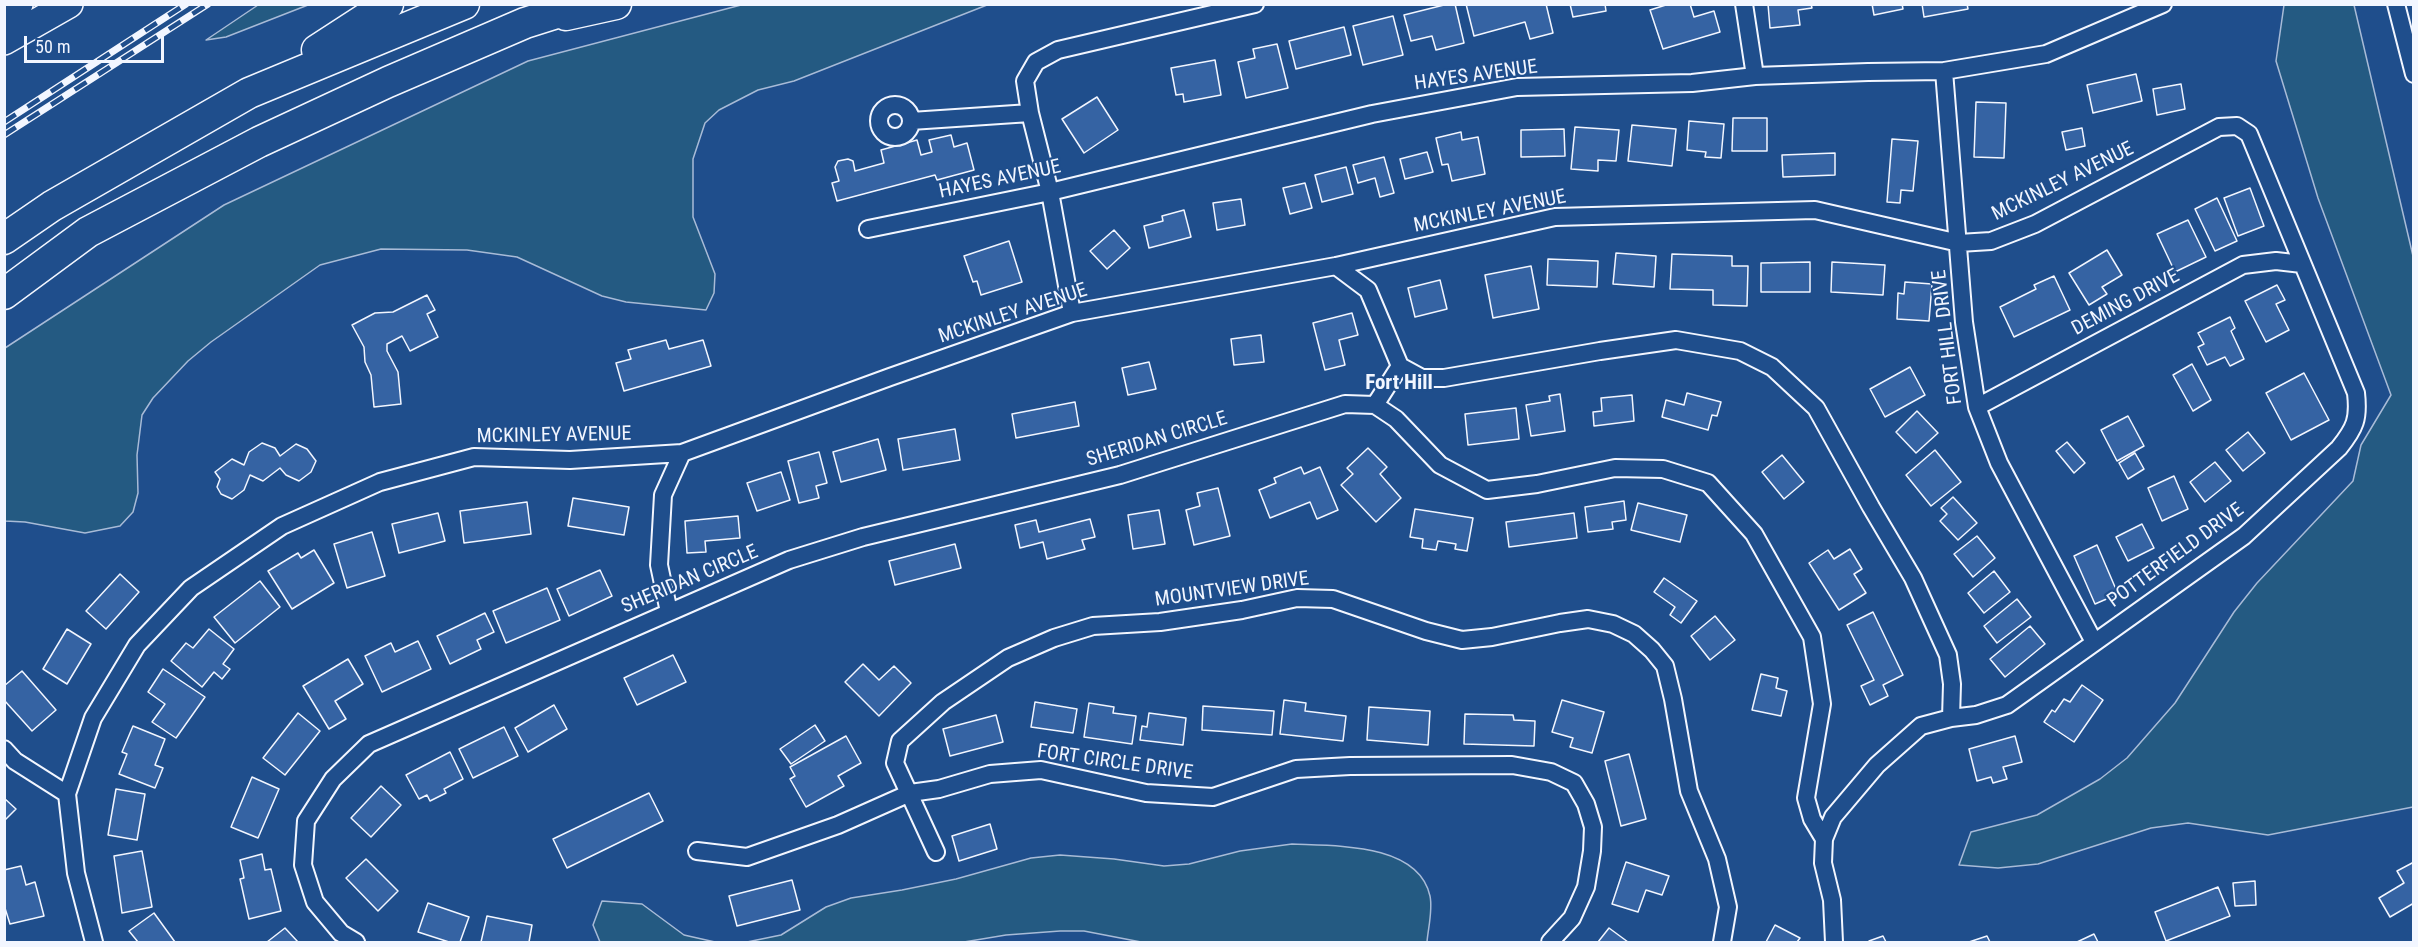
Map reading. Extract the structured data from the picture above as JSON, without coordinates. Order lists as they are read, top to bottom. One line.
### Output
{"streets":{"street":["HAYES AVENUE","MCKINLEY AVENUE","DEMING DRIVE","FORT HILL DRIVE","SHERIDAN CIRCLE","POTTERFIELD DRIVE","MOUNTVIEW DRIVE","FORT CIRCLE DRIVE"]},"crossings":[["HAYES AVENUE","FORT HILL DRIVE"],["MCKINLEY AVENUE","FORT HILL DRIVE"],["MCKINLEY AVENUE","POTTERFIELD DRIVE"],["DEMING DRIVE","FORT HILL DRIVE"],["DEMING DRIVE","POTTERFIELD DRIVE"],["FORT HILL DRIVE","POTTERFIELD DRIVE"],["MOUNTVIEW DRIVE","FORT CIRCLE DRIVE"]],"districts":["Fort Hill"],"scale_bar":"50 m"}
